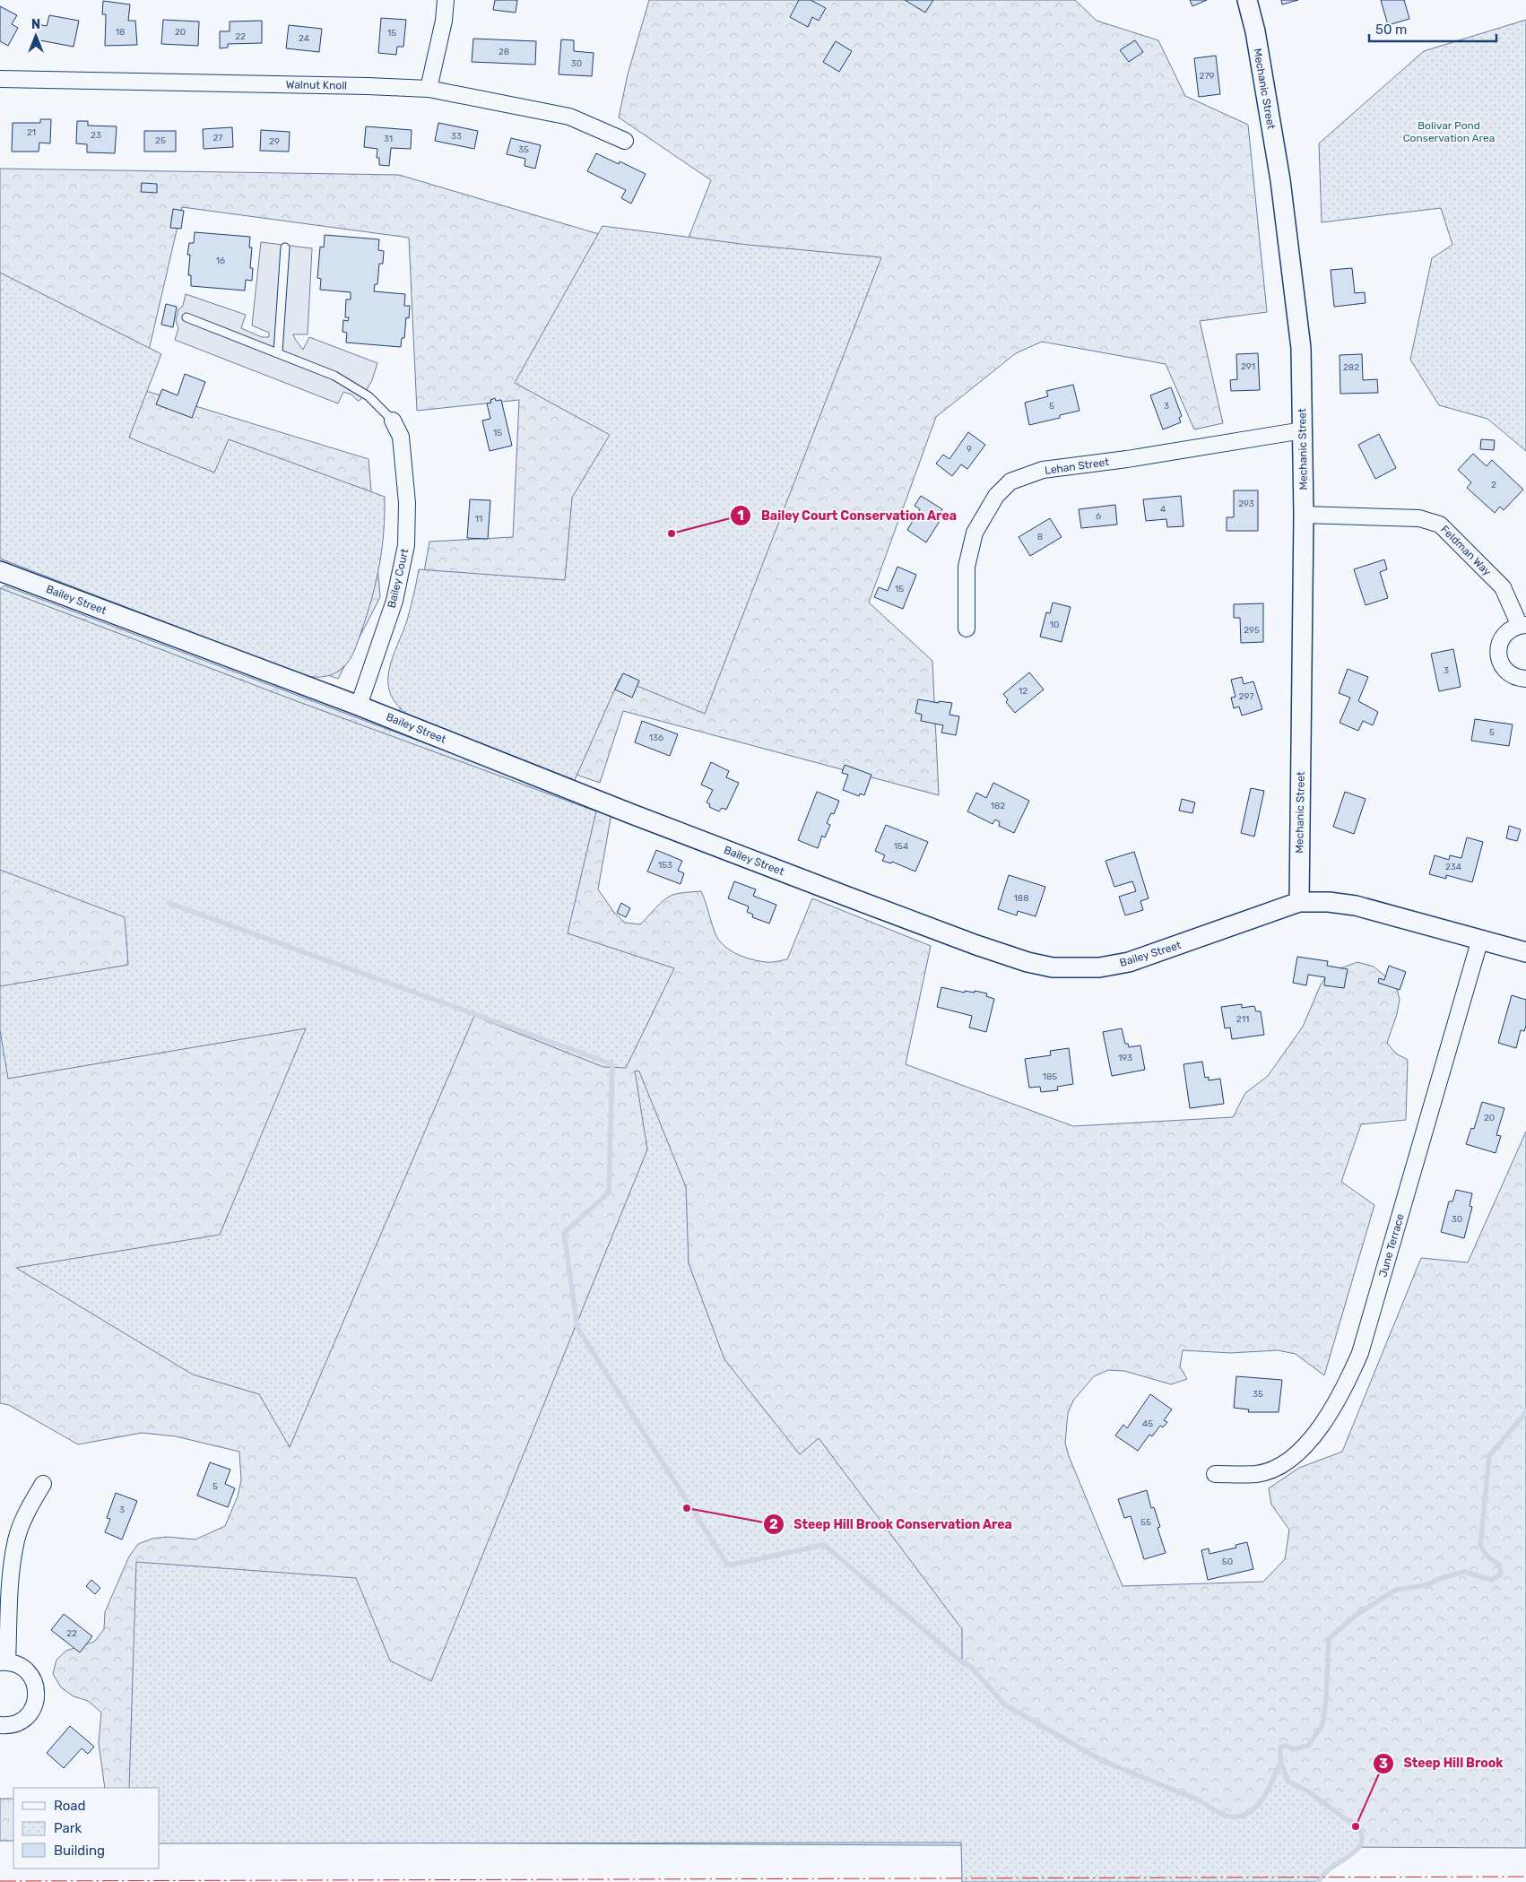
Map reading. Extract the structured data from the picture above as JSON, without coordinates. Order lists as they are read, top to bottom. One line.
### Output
{"streets":{"street":["Walnut Knoll","Mechanic Street","Lehan Street","Feldman Way","Bailey Court","Bailey Street","June Terrace"]},"crossings":[["Mechanic Street","Lehan Street"],["Mechanic Street","Feldman Way"],["Mechanic Street","Bailey Street"],["Bailey Court","Bailey Street"],["Bailey Street","June Terrace"]],"parks":["Bolivar Pond Conservation Area"],"places":["Bailey Court Conservation Area","Steep Hill Brook Conservation Area","Steep Hill Brook"],"house_numbers":["18","20","15","22","24","28","30","279","21","23","33","27","31","25","29","35","16","291","282","5","3","15","9","2","293","4","6","11","8","15","10","295","3","12","297","5","136","182","154","153","234","188","211","193","185","20","30","35","45","5","3","55","50","22"],"legend":["Road","Park","Building"],"scale_bar":"50 m","north":"top"}
